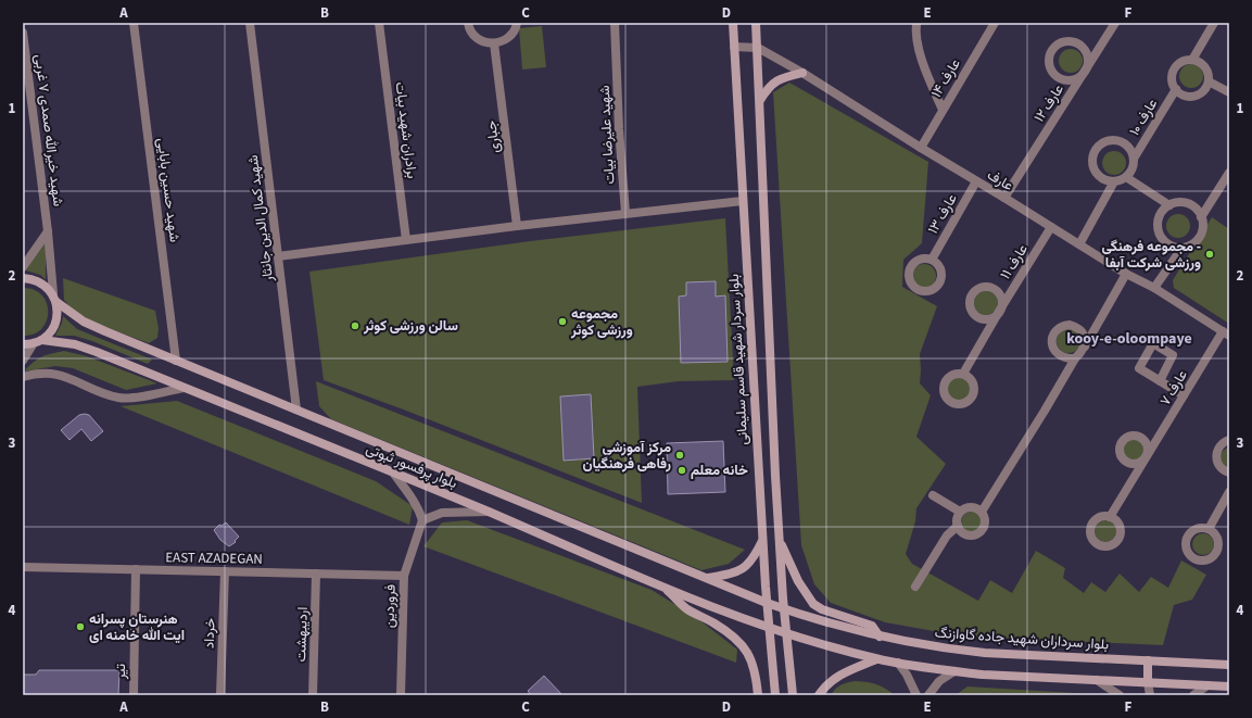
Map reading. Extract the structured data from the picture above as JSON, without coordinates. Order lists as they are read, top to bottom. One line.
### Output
{"streets":{"main road":["بلوار سردار شهید قاسم سلیمانی","بلوار پرفسور ثبوتی","بلوار سرداران شهید جاده گاوازنگ"],"street":["عارف ۱۴","عارف ۱۲","عارف ۱۰","شهید خیرالله صمدی ۷ غربی","برادران شهید بیات","شهید علیرضا بیات","جباری","عارف","شهید حسین بابایی","عارف ۱۳","شهید کمال الدین جانثار","عارف ۱۱","عارف ۷","EAST AZADEGAN","فروردین","خرداد","اردیبهشت","تیر"]},"crossings":[["عارف ۱۴","عارف"],["عارف ۱۲","عارف"],["شهید خیرالله صمدی ۷ غربی","بلوار پرفسور ثبوتی"],["عارف","عارف ۱۳"],["عارف","عارف ۱۱"],["عارف","عارف ۷"],["شهید حسین بابایی","بلوار پرفسور ثبوتی"],["شهید کمال الدین جانثار","بلوار پرفسور ثبوتی"],["بلوار سردار شهید قاسم سلیمانی","بلوار پرفسور ثبوتی"],["بلوار سردار شهید قاسم سلیمانی","بلوار سرداران شهید جاده گاوازنگ"],["بلوار پرفسور ثبوتی","بلوار سرداران شهید جاده گاوازنگ"],["EAST AZADEGAN","فروردین"],["EAST AZADEGAN","خرداد"],["EAST AZADEGAN","اردیبهشت"],["EAST AZADEGAN","تیر"]],"districts":["kooy-e-oloompaye"],"places":["مجموعه فرهنگی - ورزشی شرکت آبفا","مجموعه ورزشی کوثر","سالن ورزشی کوثر","مرکز آموزشی رفاهی فرهنگیان","خانه معلم","هنرستان پسرانه ایت الله خامنه ای"],"grid":{"columns":["A","B","C","D","E","F"],"rows":["1","2","3","4"]}}
